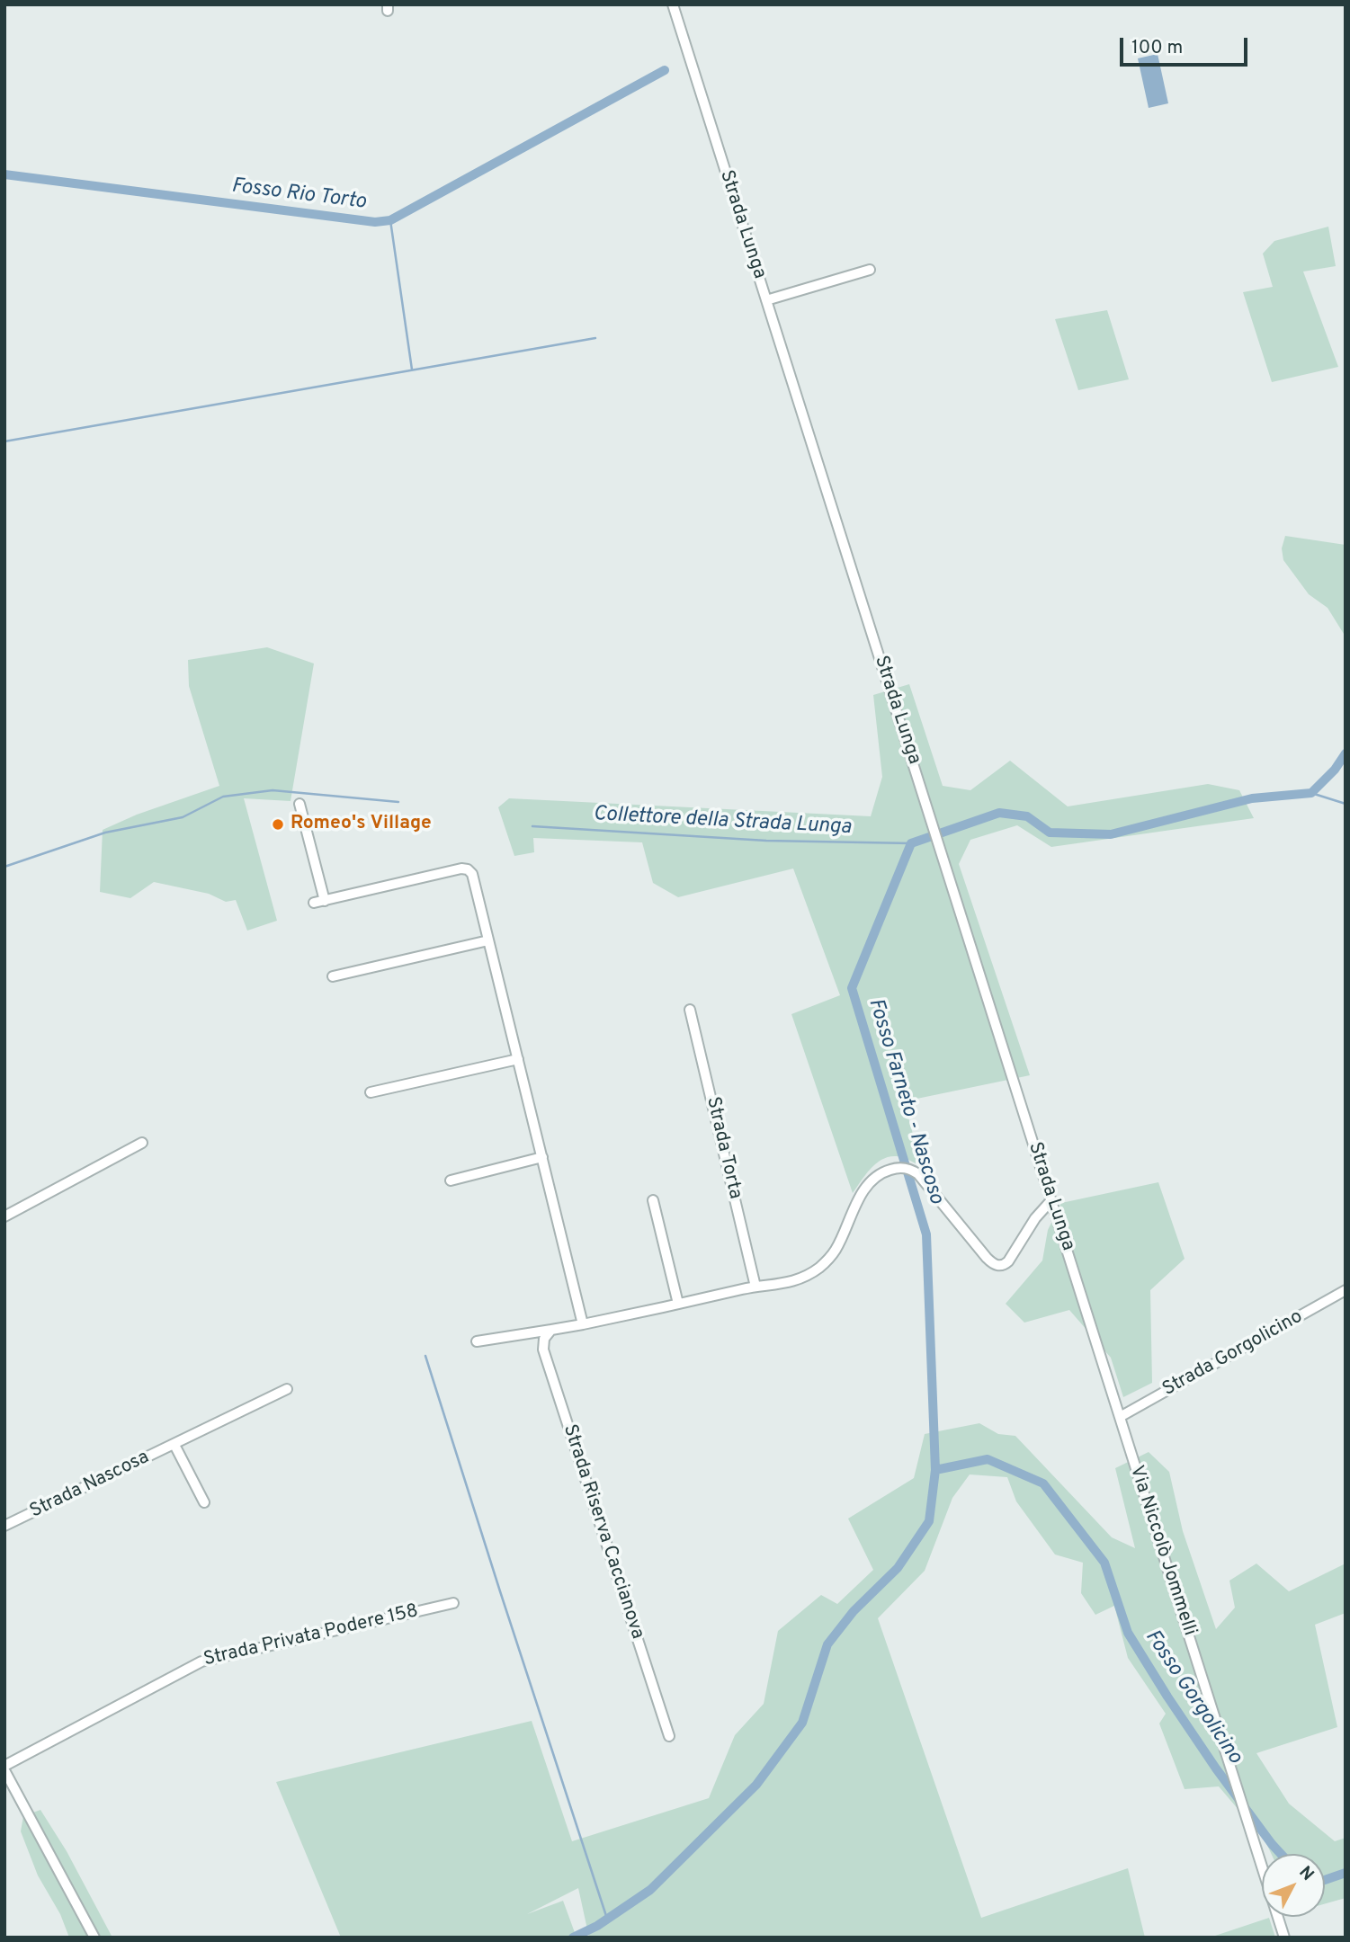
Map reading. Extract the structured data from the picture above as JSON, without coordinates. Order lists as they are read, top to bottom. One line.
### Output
{"streets":{"street":["Strada Lunga","Strada Torta","Strada Gorgolicino","Strada Nascosa","Strada Riserva Caccianova","Via Niccolò Jommelli","Strada Privata Podere 158"]},"crossings":[["Strada Lunga","Strada Gorgolicino"],["Strada Lunga","Via Niccolò Jommelli"],["Strada Gorgolicino","Via Niccolò Jommelli"]],"water":["Fosso Rio Torto","Collettore della Strada Lunga","Fosso Farneto - Nascoso","Fosso Gorgolicino"],"places":["Romeo's Village"],"scale_bar":"100 m","north":"top right"}
